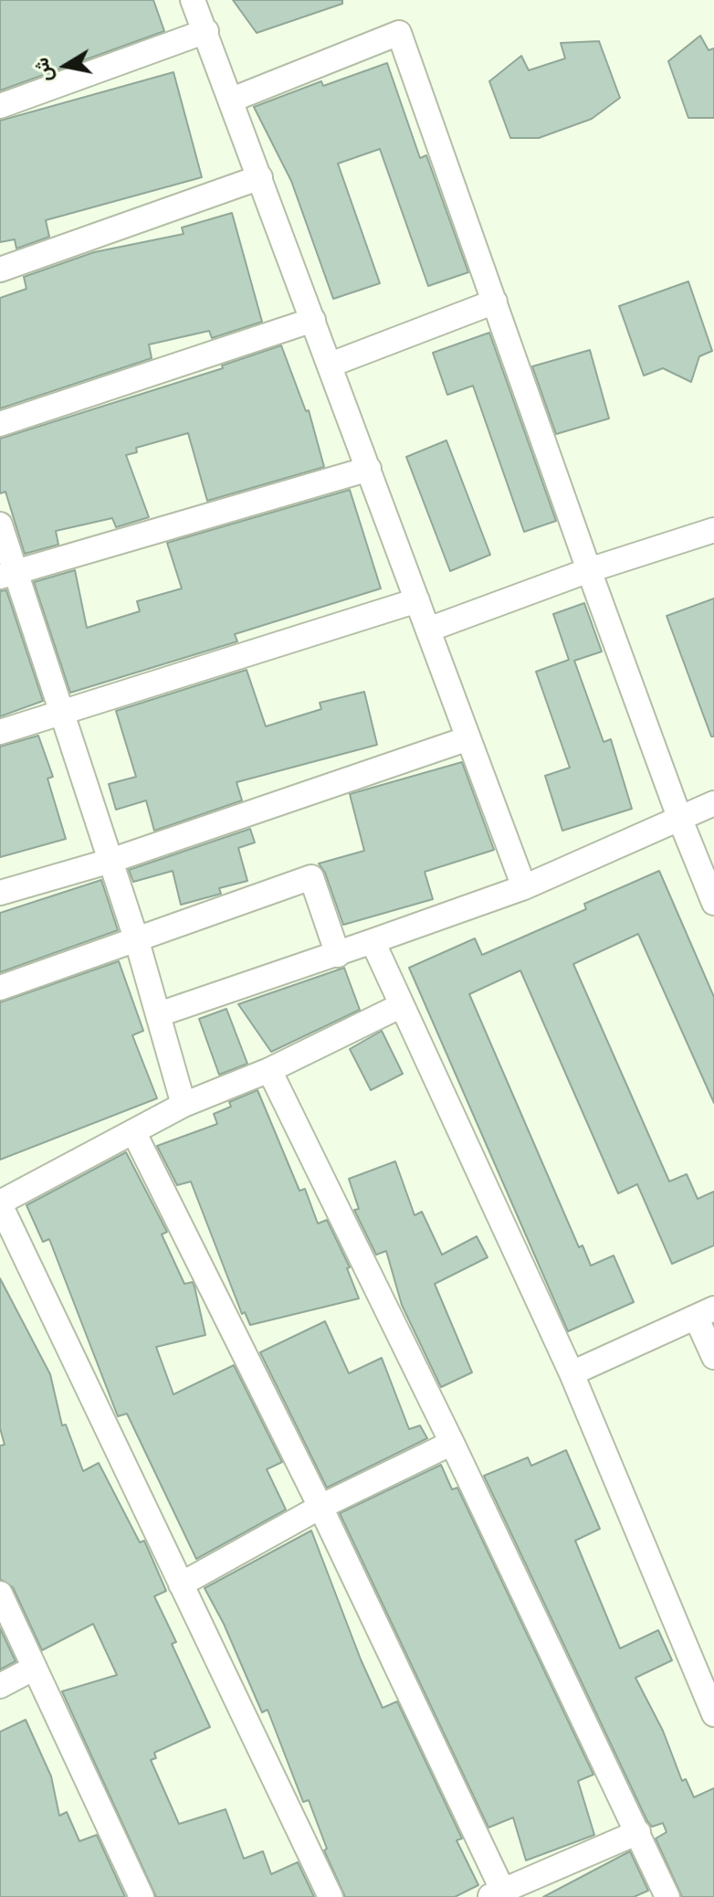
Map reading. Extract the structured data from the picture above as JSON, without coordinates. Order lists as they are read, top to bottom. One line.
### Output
{"north":"left"}
